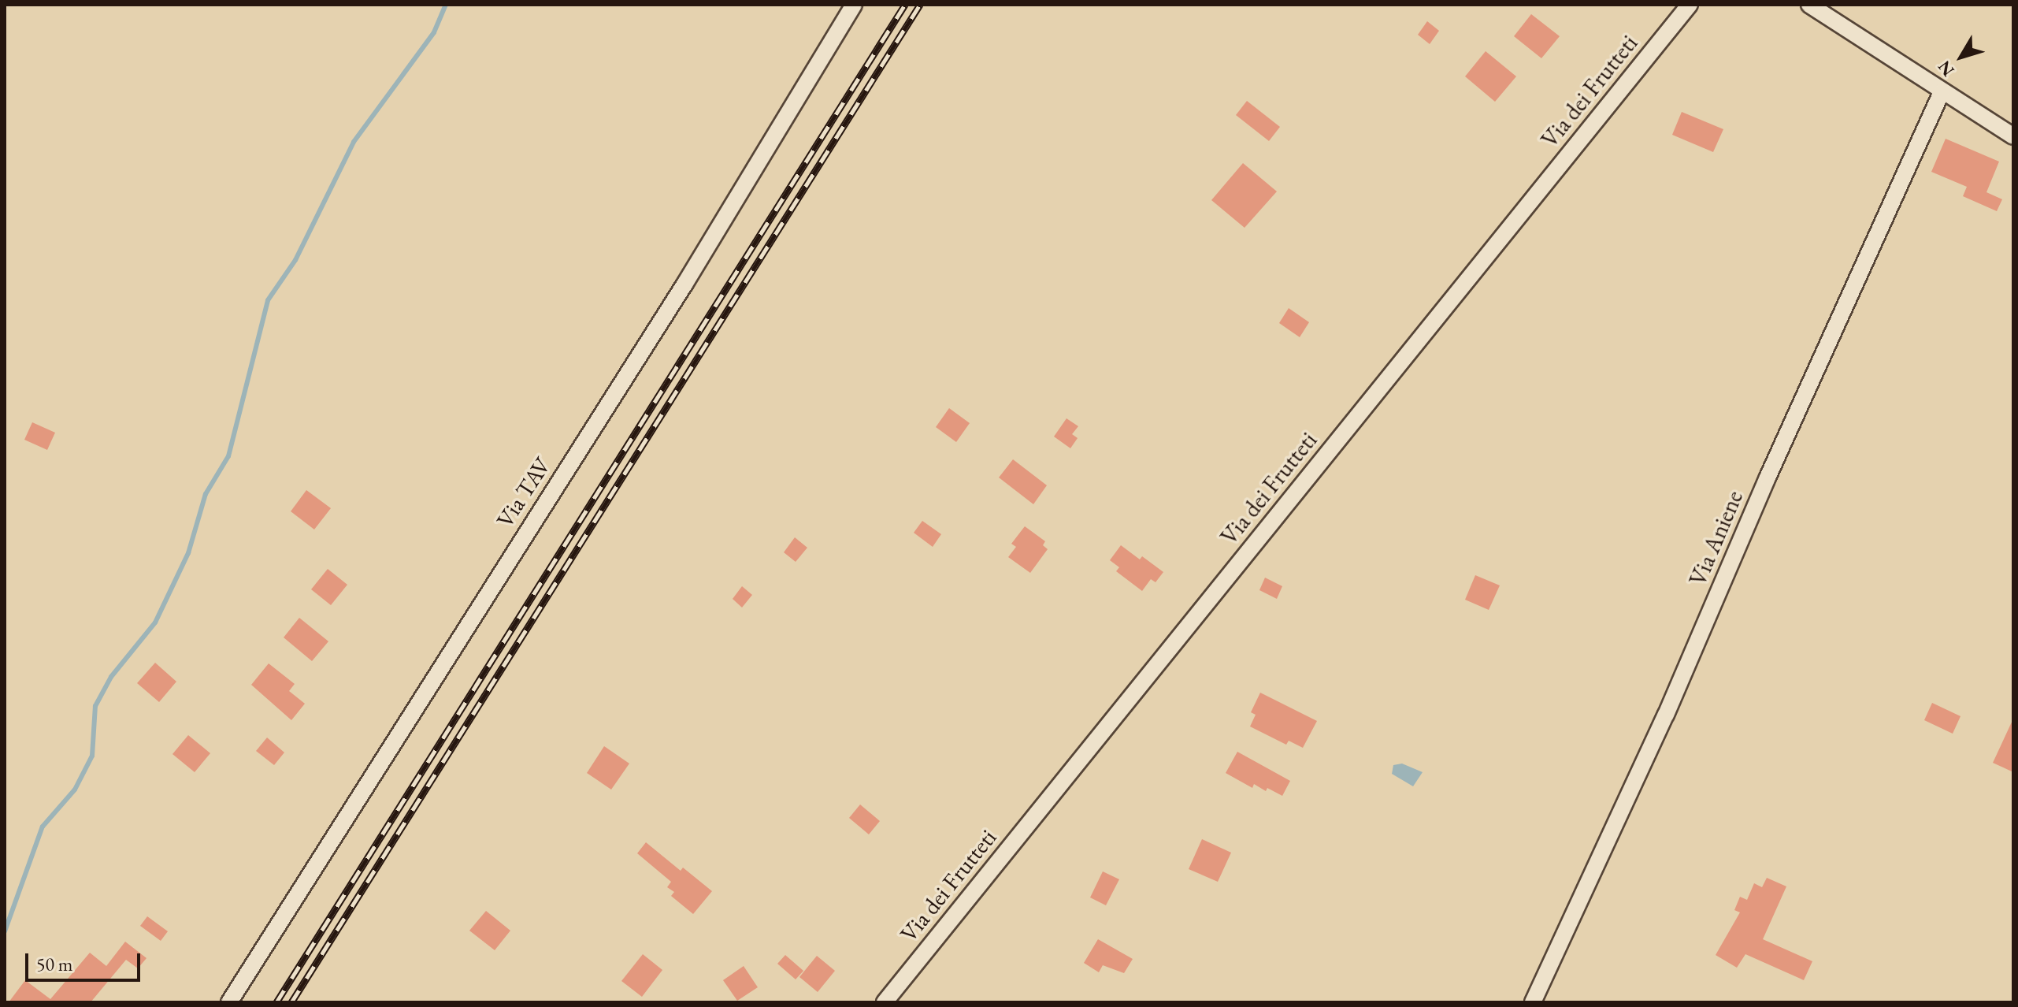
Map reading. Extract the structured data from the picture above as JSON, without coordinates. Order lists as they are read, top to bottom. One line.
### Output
{"streets":{"street":["Via dei Frutteti","Via TAV","Via Aniene"]},"scale_bar":"50 m","north":"bottom left"}
